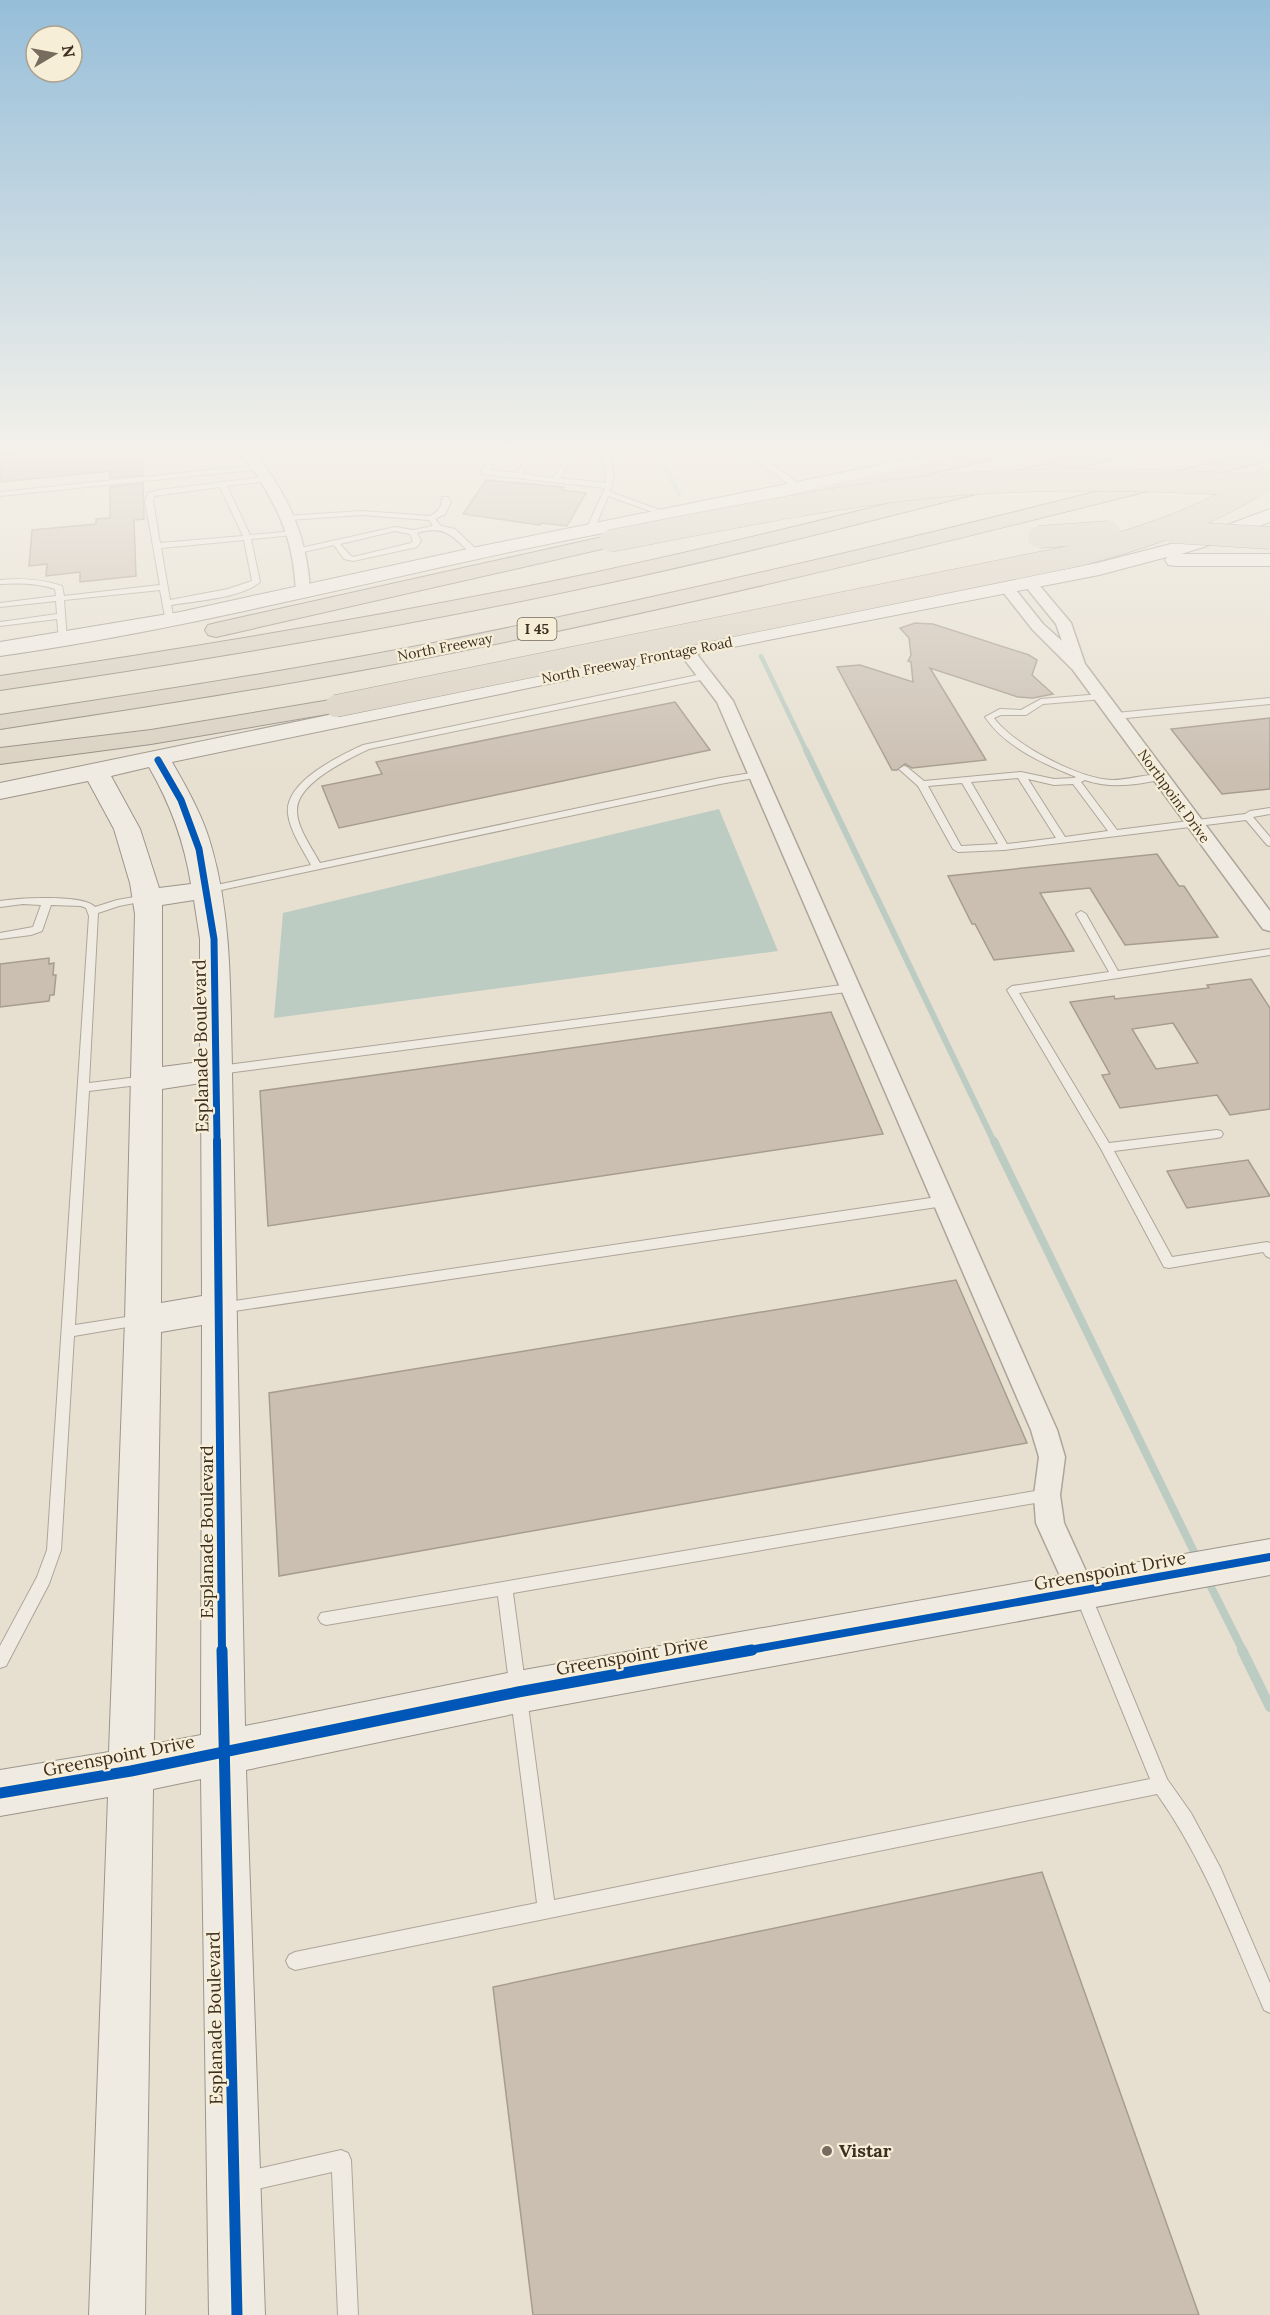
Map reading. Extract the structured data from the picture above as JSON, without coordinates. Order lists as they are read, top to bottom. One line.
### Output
{"streets":{"highway":["I 45","North Freeway"],"street":["North Freeway Frontage Road","Northpoint Drive","Esplanade Boulevard","Greenspoint Drive"]},"crossings":[["North Freeway Frontage Road","Northpoint Drive"],["North Freeway Frontage Road","Esplanade Boulevard"],["Esplanade Boulevard","Greenspoint Drive"]],"places":["Vistar"],"north":"right"}
